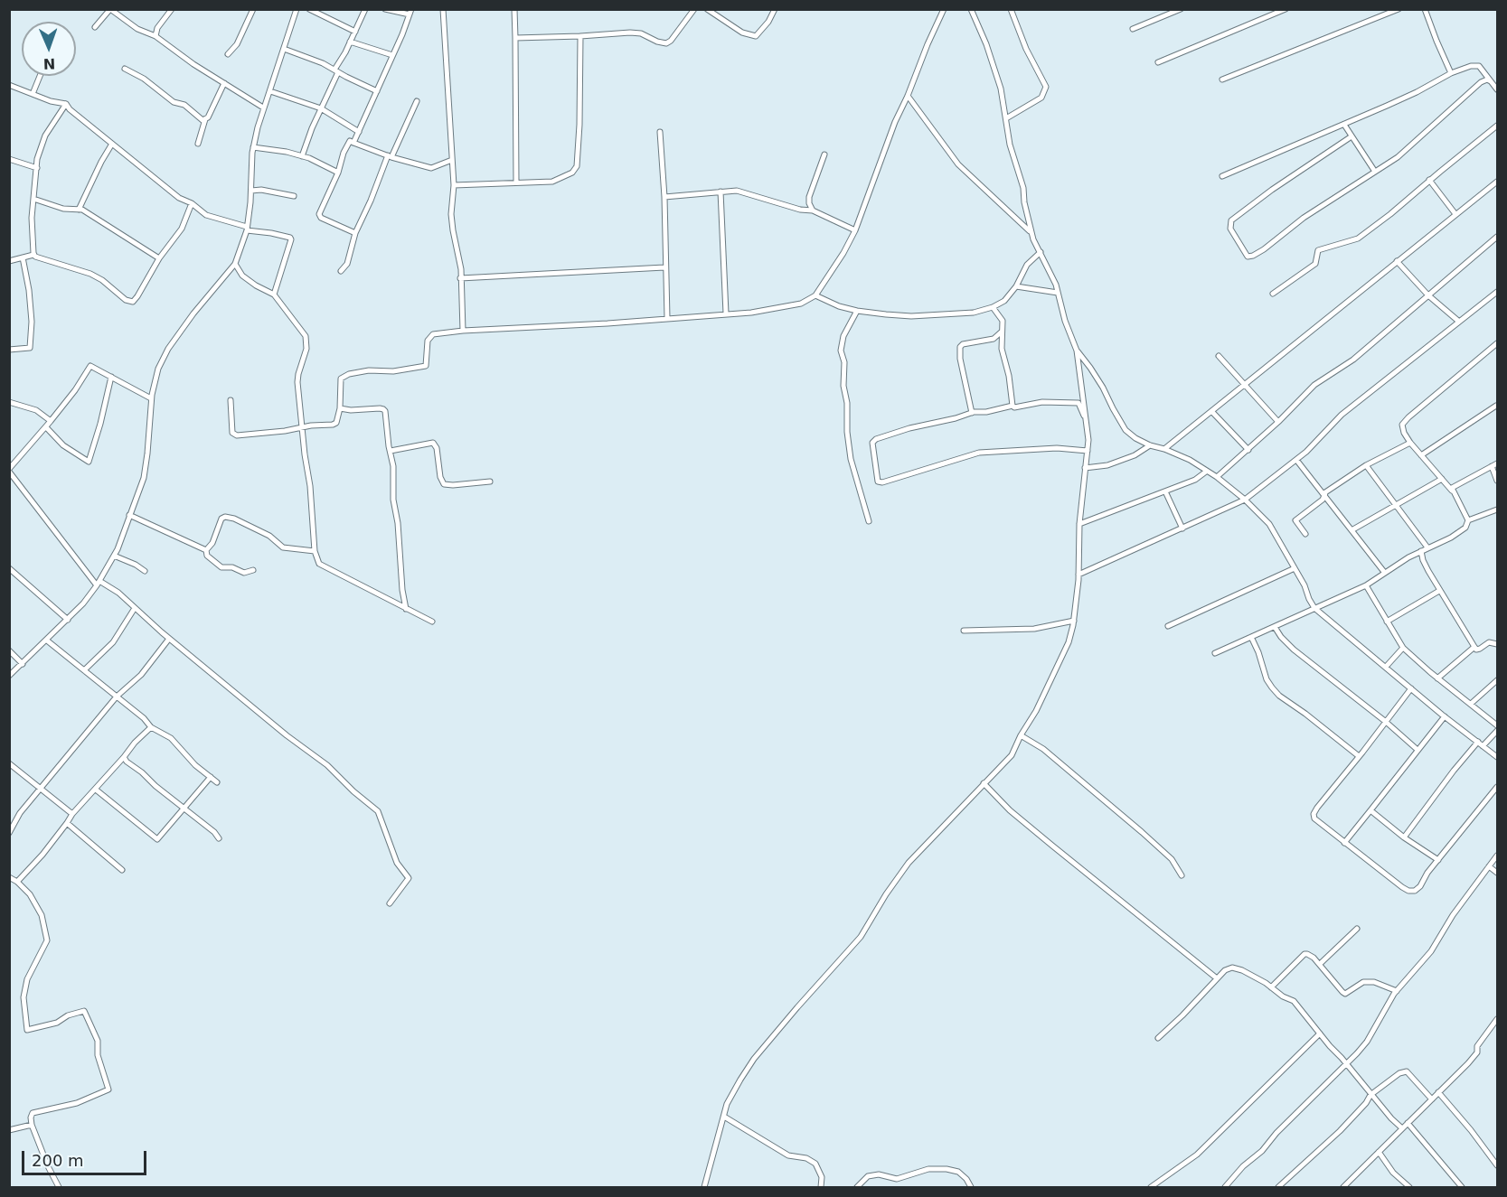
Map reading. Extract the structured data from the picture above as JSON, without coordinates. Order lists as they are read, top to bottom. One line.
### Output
{"scale_bar":"200 m","north":"bottom"}
